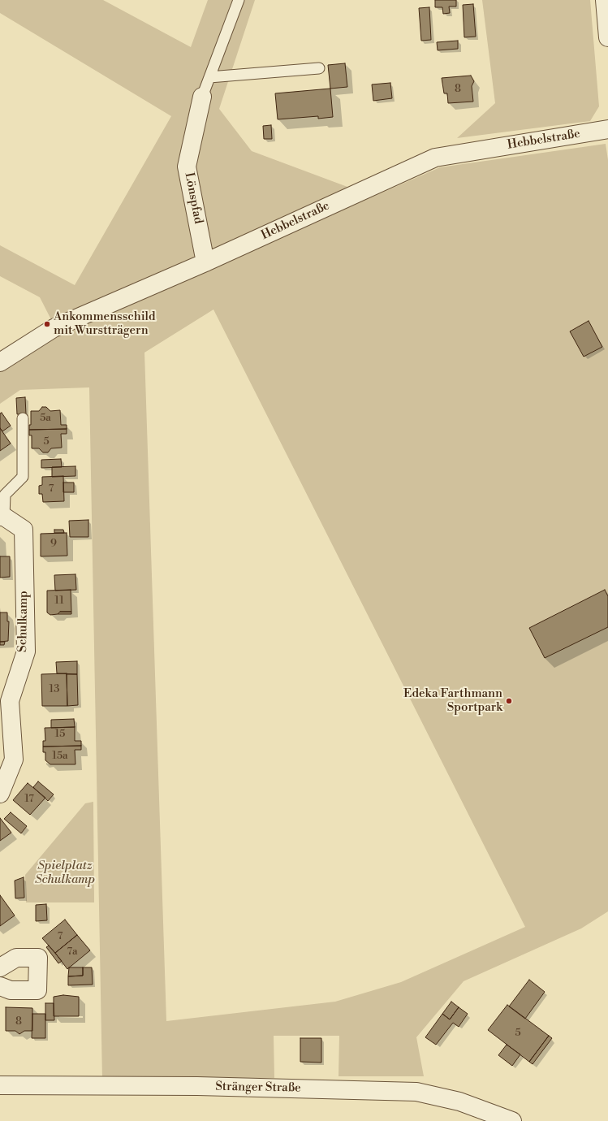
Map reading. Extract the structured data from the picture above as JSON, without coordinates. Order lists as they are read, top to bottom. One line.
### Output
{"streets":{"street":["Hebbelstraße","Lönspfad","Schulkamp","Stränger Straße"]},"crossings":[["Hebbelstraße","Lönspfad"]],"parks":["Spielplatz Schulkamp"],"places":["Ankommensschild mit Wurstträgern","Edeka Farthmann Sportpark"],"house_numbers":["8","5a","5","7","9","11","13","15","15a","17","7","7a","8","5"]}
